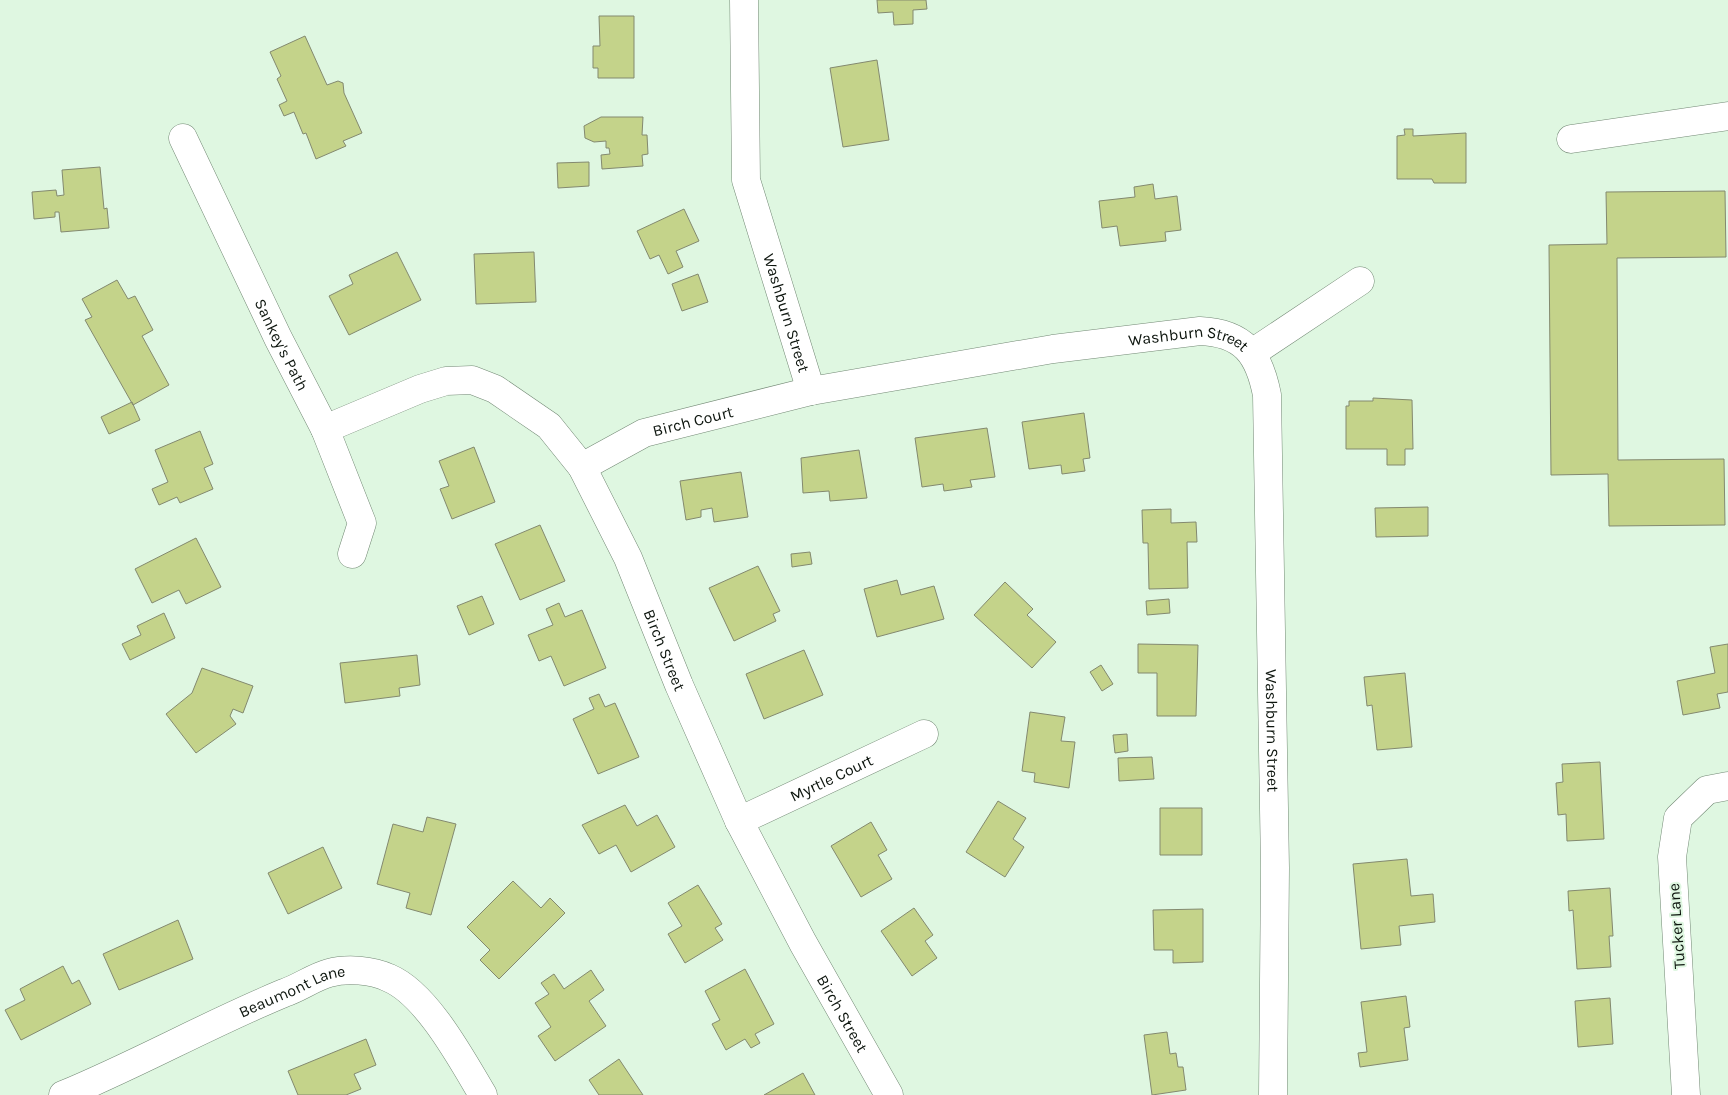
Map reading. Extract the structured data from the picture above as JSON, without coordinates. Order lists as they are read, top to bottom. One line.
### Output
{"streets":{"street":["Washburn Street","Sankey's Path","Birch Court","Birch Street","Myrtle Court","Tucker Lane","Beaumont Lane"]},"crossings":[["Washburn Street","Birch Court"],["Sankey's Path","Birch Street"],["Birch Court","Birch Street"],["Birch Street","Myrtle Court"]]}
